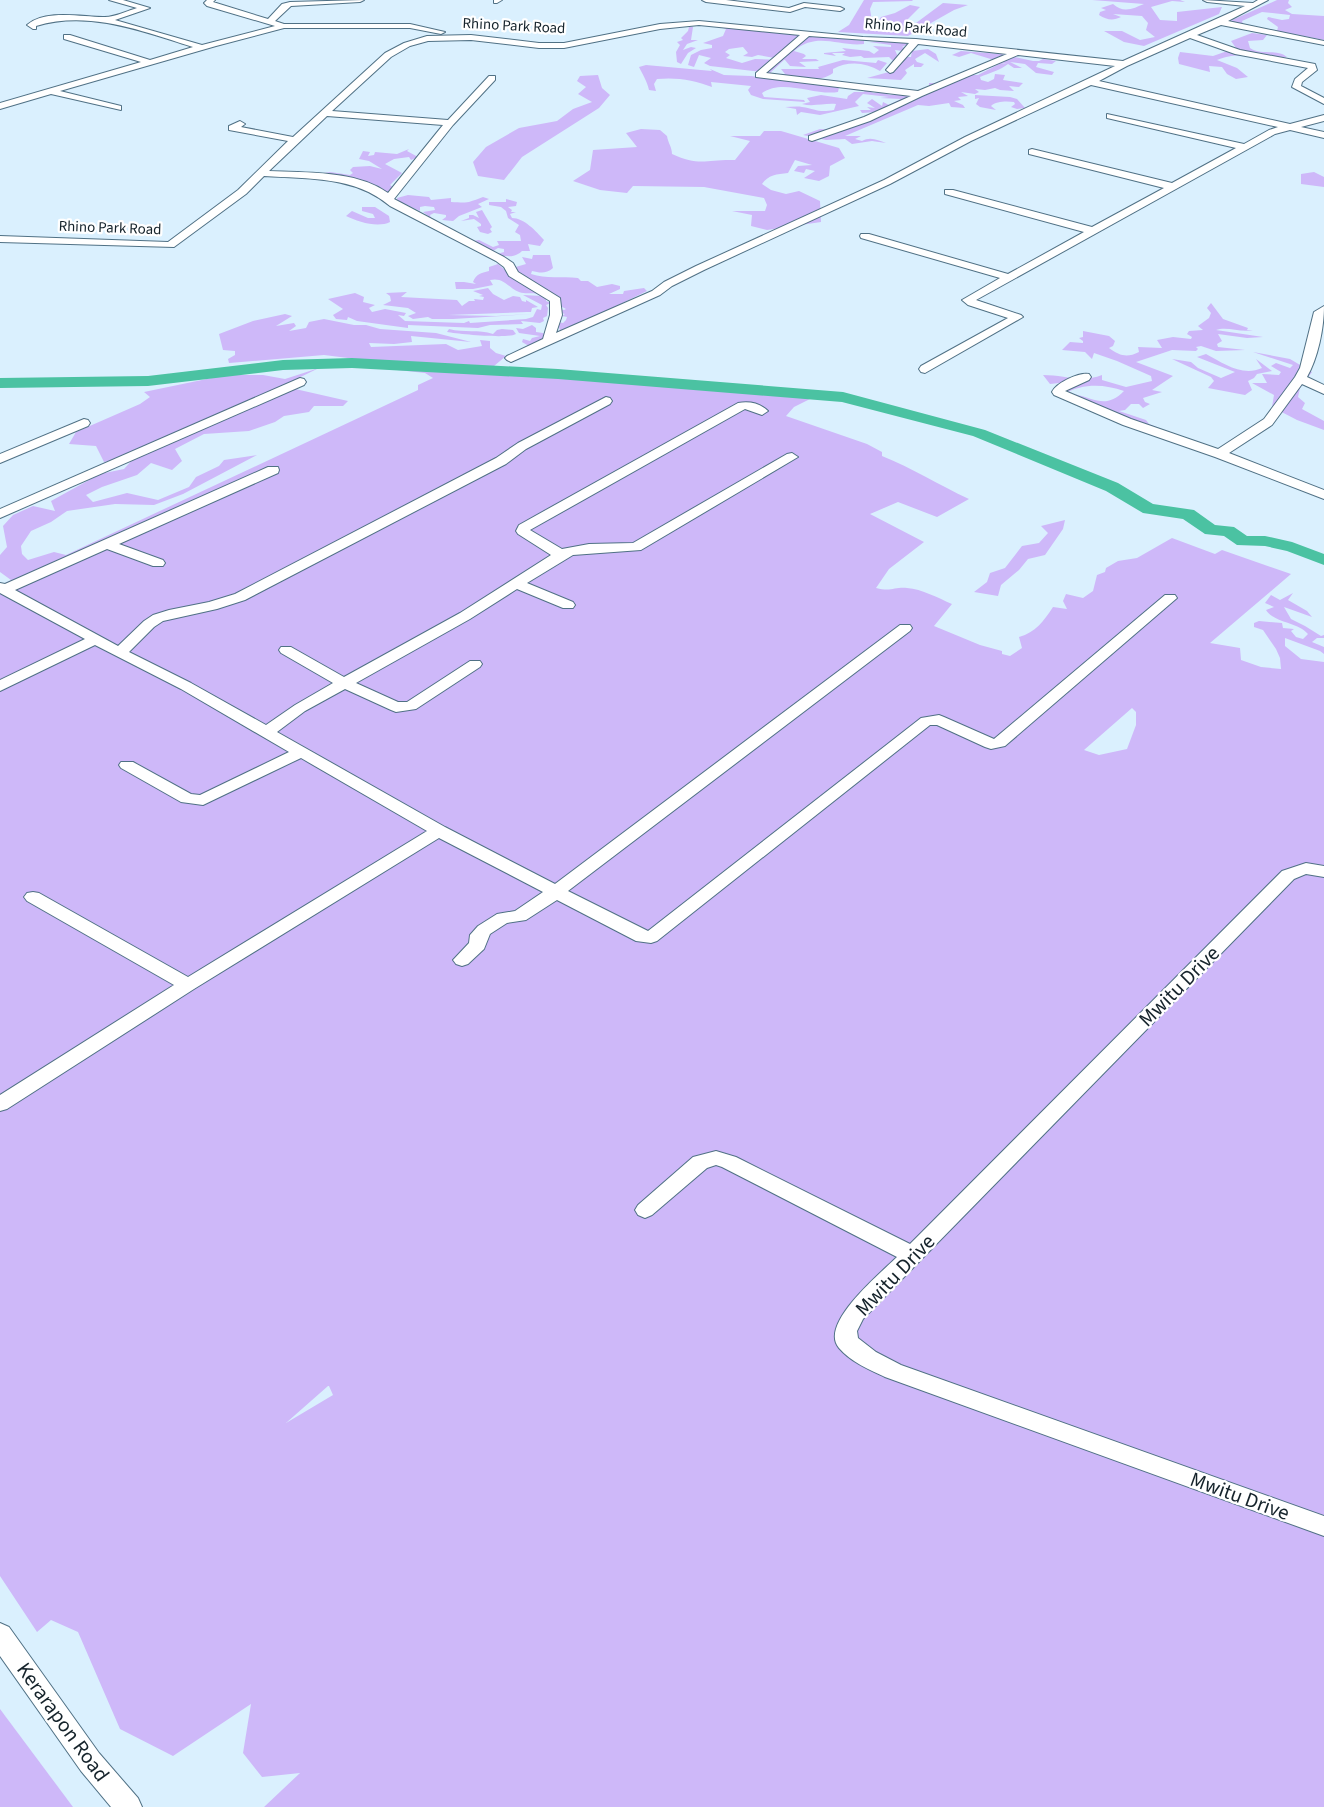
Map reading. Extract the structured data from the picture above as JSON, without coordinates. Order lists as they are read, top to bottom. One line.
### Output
{"streets":{"street":["Rhino Park Road","Mwitu Drive","Kerarapon Road"]}}
